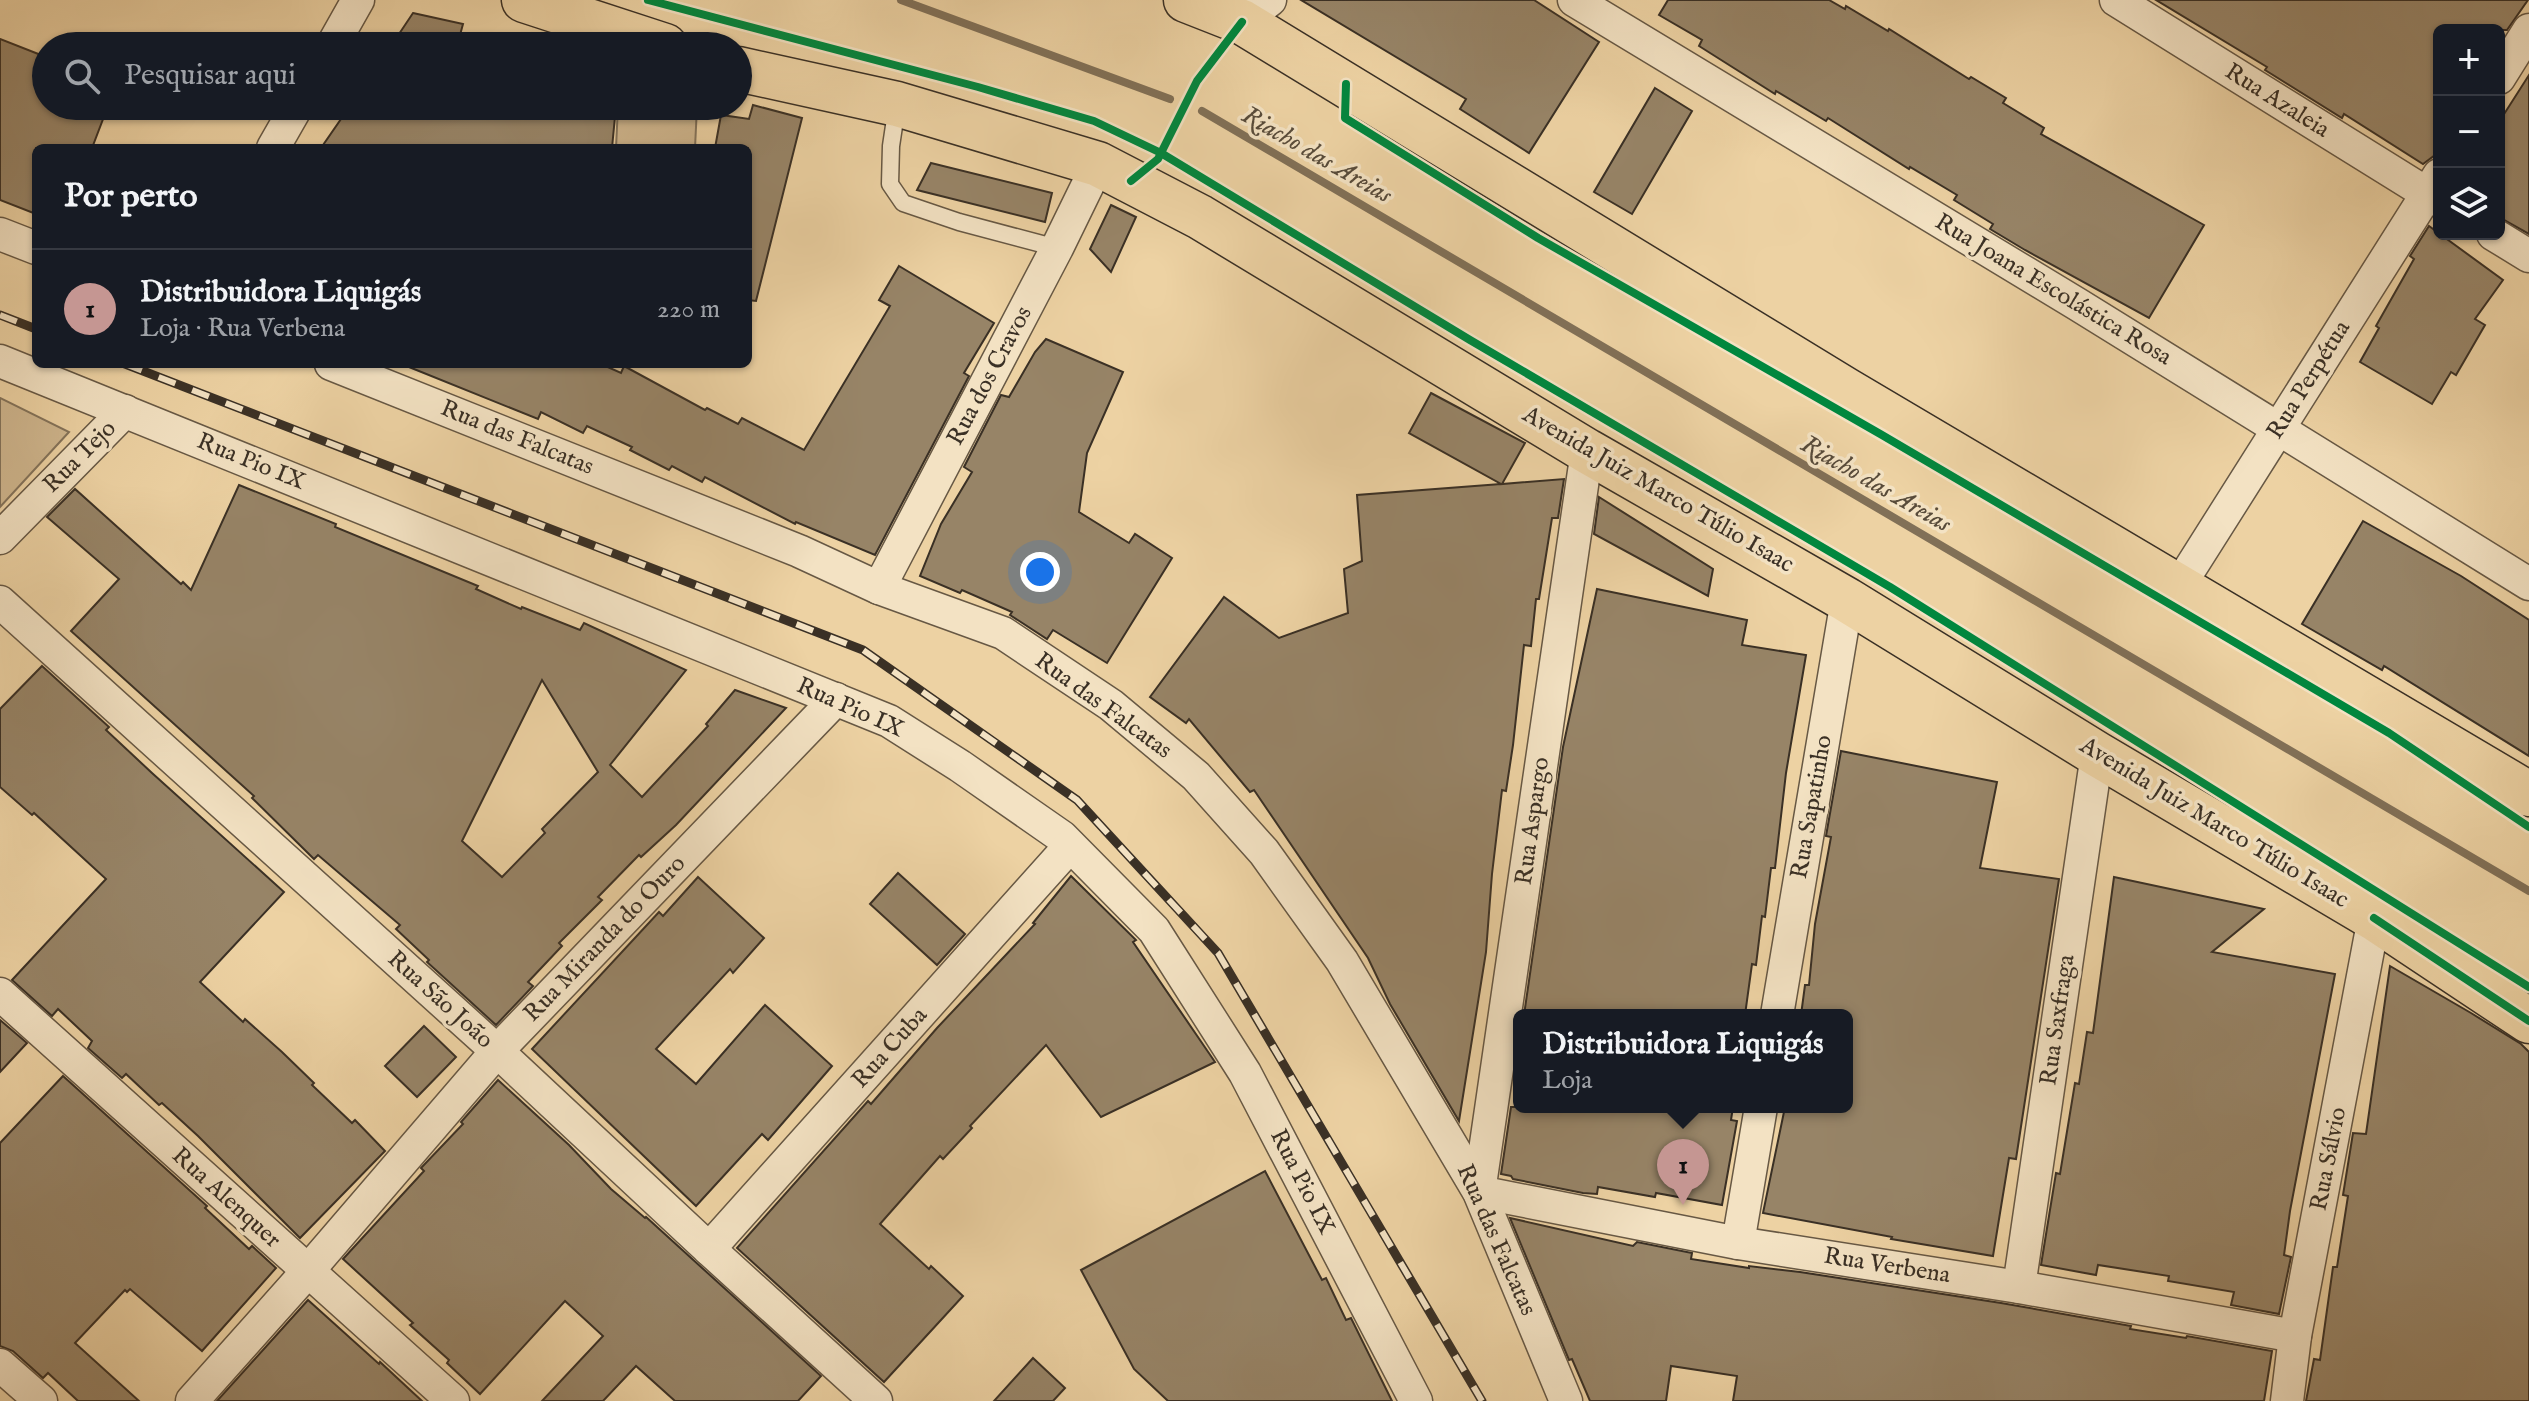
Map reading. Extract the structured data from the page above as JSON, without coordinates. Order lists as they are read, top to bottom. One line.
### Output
{"streets":{"main road":["Avenida Juiz Marco Túlio Isaac"],"street":["Rua Azaleia","Rua Joana Escolástica Rosa","Rua dos Cravos","Rua Perpétua","Rua das Falcatas","Rua Tejo","Rua Pio IX","Rua Sapatinho","Rua Aspargo","Rua Miranda do Ouro","Rua São João","Rua Saxfraga","Rua Cuba","Rua Sálvio","Rua Alenquer","Rua Verbena"]},"crossings":[["Rua Joana Escolástica Rosa","Rua Perpétua"],["Rua dos Cravos","Rua das Falcatas"],["Rua dos Cravos","Avenida Juiz Marco Túlio Isaac"],["Rua das Falcatas","Rua Aspargo"],["Rua das Falcatas","Rua Verbena"],["Rua Tejo","Rua Pio IX"],["Rua Pio IX","Rua Miranda do Ouro"],["Rua Pio IX","Rua Cuba"],["Avenida Juiz Marco Túlio Isaac","Rua Sapatinho"],["Avenida Juiz Marco Túlio Isaac","Rua Aspargo"],["Avenida Juiz Marco Túlio Isaac","Rua Saxfraga"],["Avenida Juiz Marco Túlio Isaac","Rua Sálvio"],["Rua Aspargo","Rua Verbena"],["Rua Miranda do Ouro","Rua São João"],["Rua Miranda do Ouro","Rua Alenquer"],["Rua São João","Rua Cuba"],["Rua Saxfraga","Rua Verbena"],["Rua Sálvio","Rua Verbena"]],"water":["Riacho das Areias"],"page":{"map_buttons":["+","−"],"search":"Pesquisar aqui","heading":"Por perto","list":[{"mark":"1","name":"Distribuidora Liquigás","note":"Loja · Rua Verbena","value":"220 m"}],"popup":["Distribuidora Liquigás","Loja"],"pins":"1"}}
